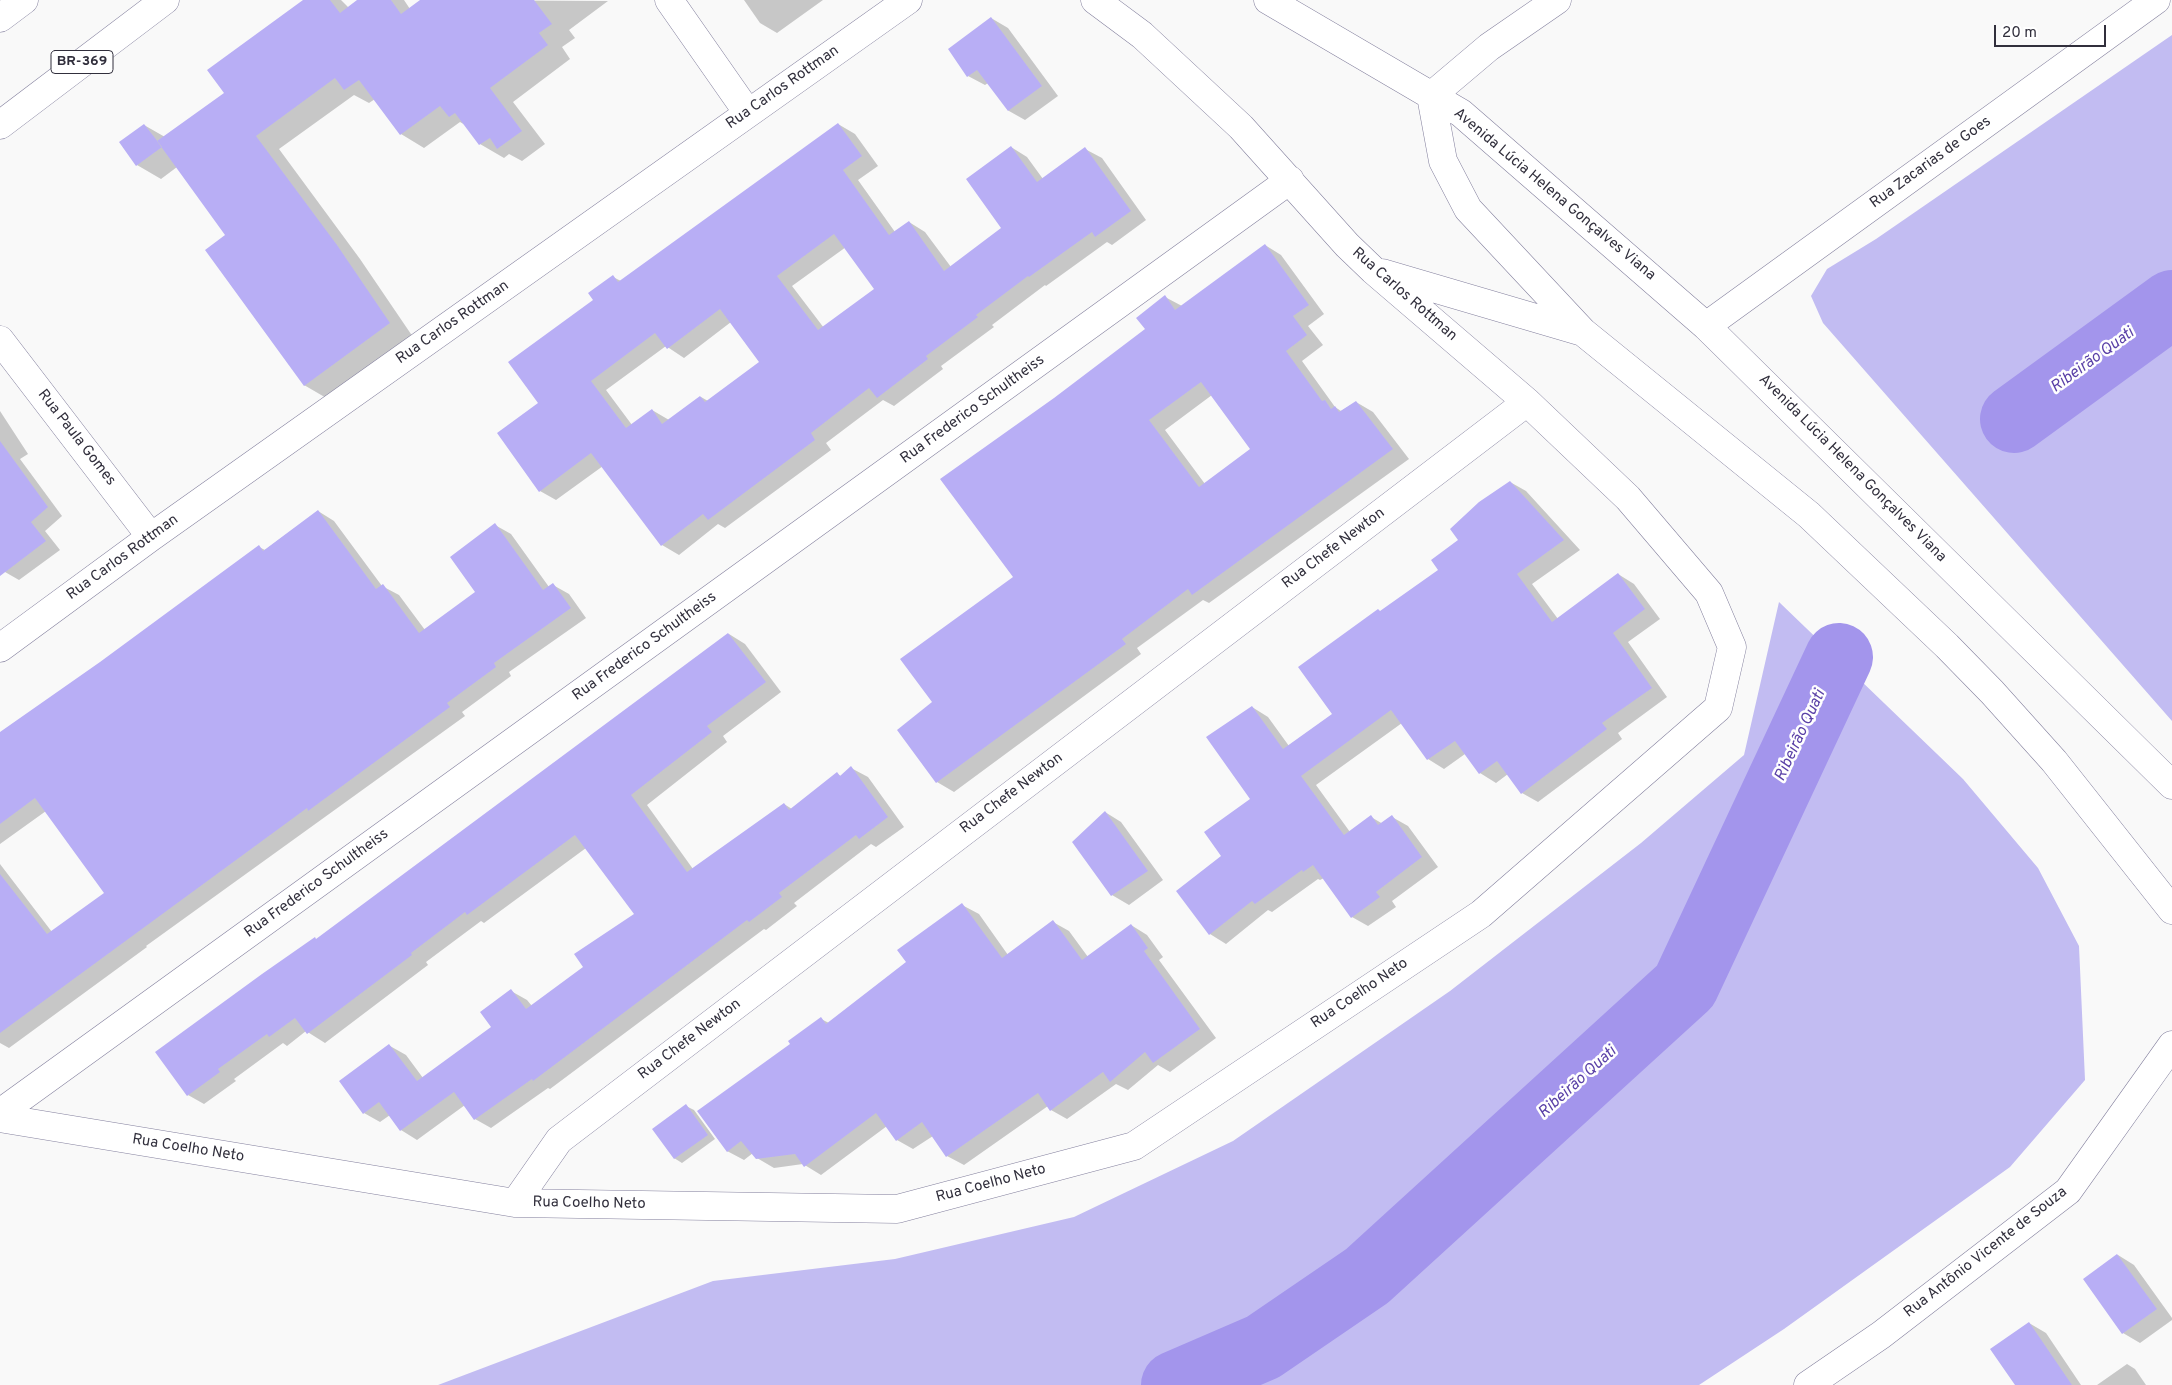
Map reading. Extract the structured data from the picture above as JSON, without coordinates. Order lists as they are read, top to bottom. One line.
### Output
{"streets":{"main road":["BR-369","Rua Carlos Rottman","Rua Zacarias de Goes","Avenida Lúcia Helena Gonçalves Viana","Rua Frederico Schultheiss","Rua Paula Gomes","Rua Chefe Newton","Rua Coelho Neto","Rua Antônio Vicente de Souza"]},"crossings":[["Rua Carlos Rottman","Rua Frederico Schultheiss"],["Rua Carlos Rottman","Rua Paula Gomes"],["Rua Carlos Rottman","Rua Chefe Newton"],["Rua Carlos Rottman","Rua Coelho Neto"],["Rua Zacarias de Goes","Avenida Lúcia Helena Gonçalves Viana"],["Rua Chefe Newton","Rua Coelho Neto"]],"water":["Ribeirão Quati"],"scale_bar":"20 m"}
